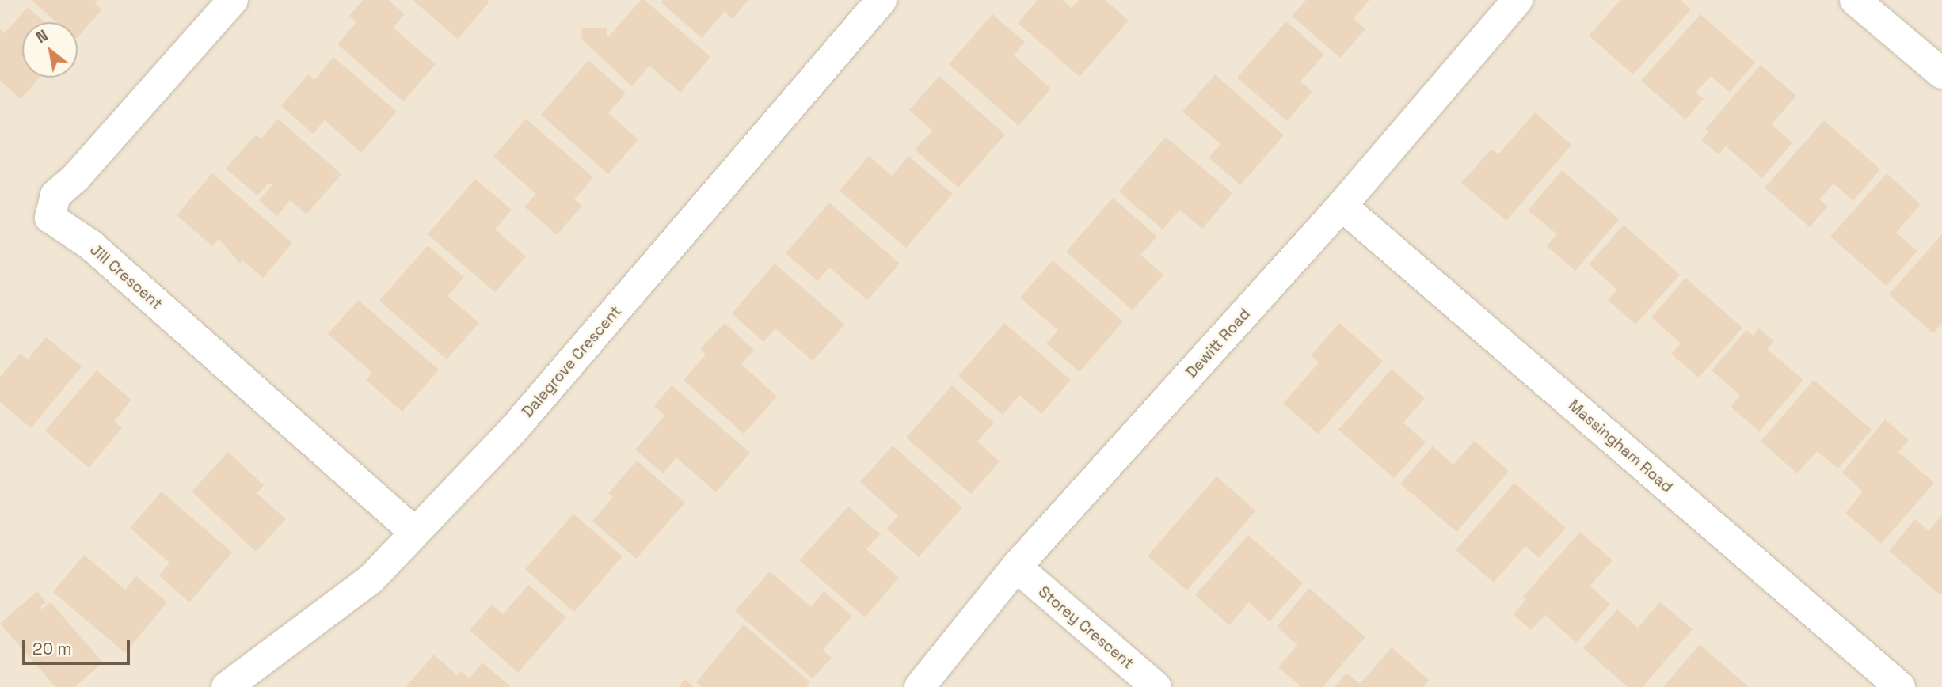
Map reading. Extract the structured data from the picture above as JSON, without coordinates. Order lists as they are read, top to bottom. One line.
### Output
{"streets":{"street":["Jill Crescent","Dewitt Road","Dalegrove Crescent","Massingham Road","Storey Crescent"]},"crossings":[["Jill Crescent","Dalegrove Crescent"],["Dewitt Road","Massingham Road"],["Dewitt Road","Storey Crescent"]],"scale_bar":"20 m","north":"top left"}
